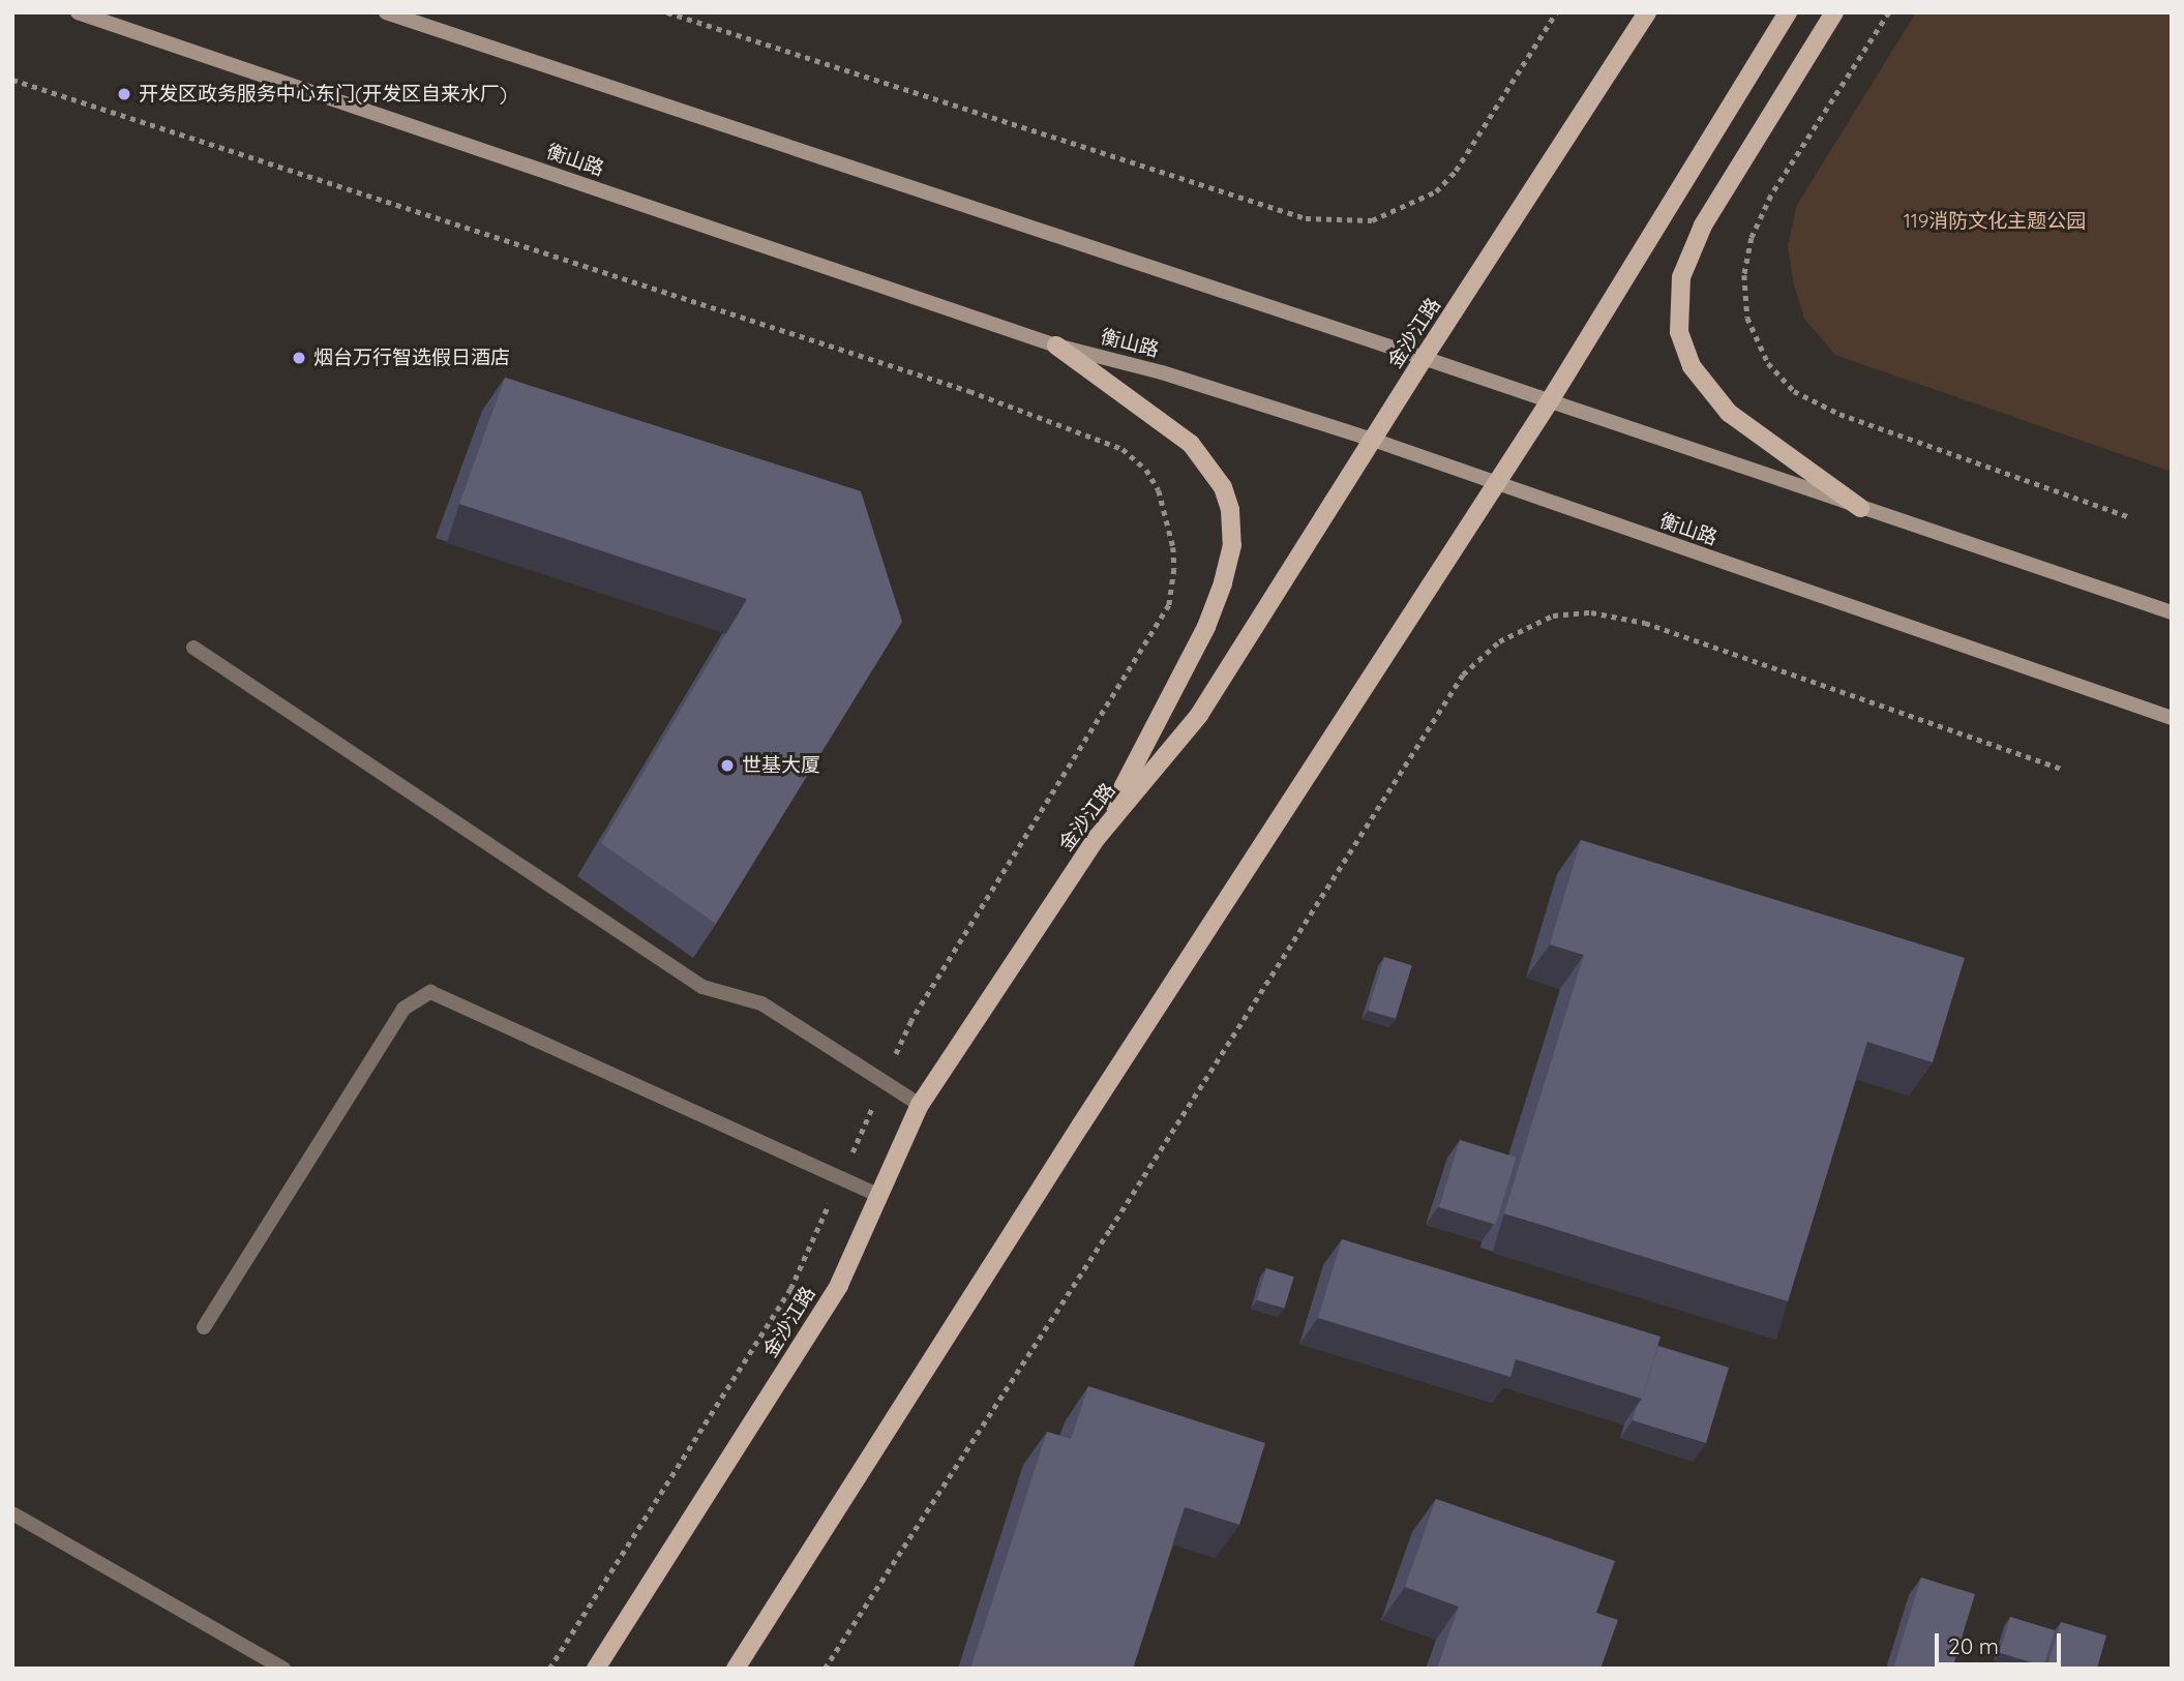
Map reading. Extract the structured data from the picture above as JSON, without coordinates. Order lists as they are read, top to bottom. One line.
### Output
{"streets":{"main road":["衡山路","金沙江路"]},"crossings":[["衡山路","金沙江路"]],"parks":["119消防文化主题公园"],"places":["开发区政务服务中心东门(开发区自来水厂)","烟台万行智选假日酒店","世基大厦"],"scale_bar":"20 m"}
